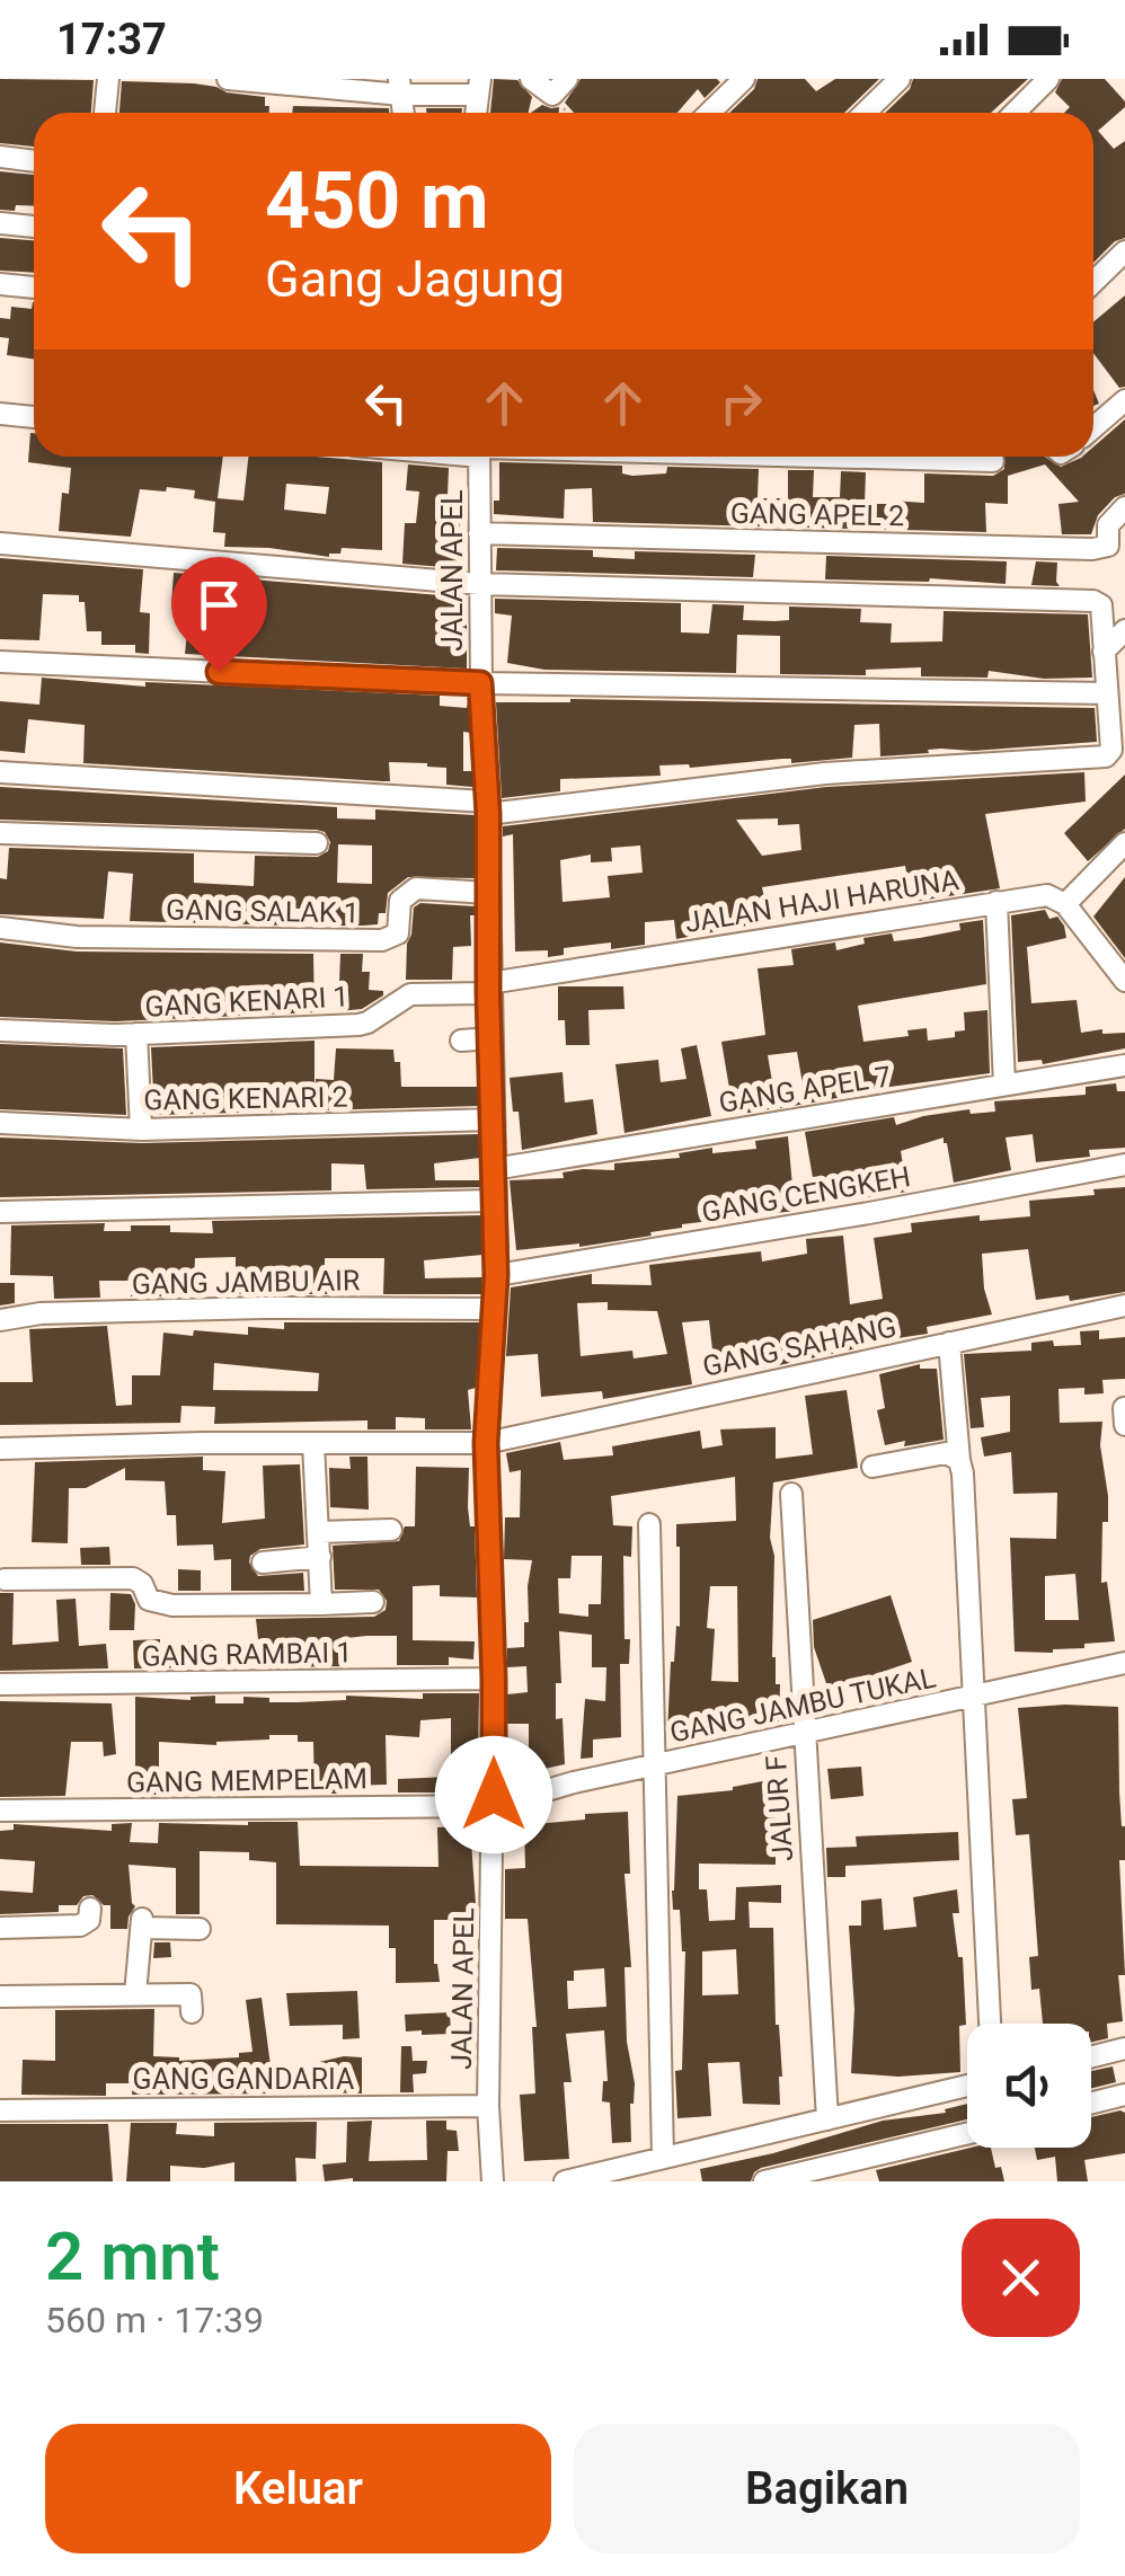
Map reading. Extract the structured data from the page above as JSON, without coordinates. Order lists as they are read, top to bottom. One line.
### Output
{"streets":{"street":["GANG APEL 2","JALAN APEL","JALAN HAJI HARUNA","GANG SALAK 1","GANG KENARI 1","GANG APEL 7","GANG KENARI 2","GANG CENGKEH","GANG JAMBU AIR","GANG SAHANG","GANG RAMBAI 1","GANG JAMBU TUKAL","GANG MEMPELAM","JALUR F","GANG GANDARIA"]},"crossings":[["GANG APEL 2","JALAN APEL"],["JALAN APEL","JALAN HAJI HARUNA"],["JALAN APEL","GANG SALAK 1"],["JALAN APEL","GANG KENARI 1"],["JALAN APEL","GANG APEL 7"],["JALAN APEL","GANG KENARI 2"],["JALAN APEL","GANG CENGKEH"],["JALAN APEL","GANG JAMBU AIR"],["JALAN APEL","GANG SAHANG"],["JALAN APEL","GANG RAMBAI 1"],["JALAN APEL","GANG JAMBU TUKAL"],["JALAN APEL","GANG MEMPELAM"],["JALAN APEL","GANG GANDARIA"],["JALAN HAJI HARUNA","GANG KENARI 1"],["GANG JAMBU TUKAL","GANG MEMPELAM"],["GANG JAMBU TUKAL","JALUR F"]],"page":{"status":"17:37","turn":["450 m","Gang Jagung"],"heading":["2 mnt","560 m · 17:39"],"buttons":["Keluar","Bagikan"]}}
